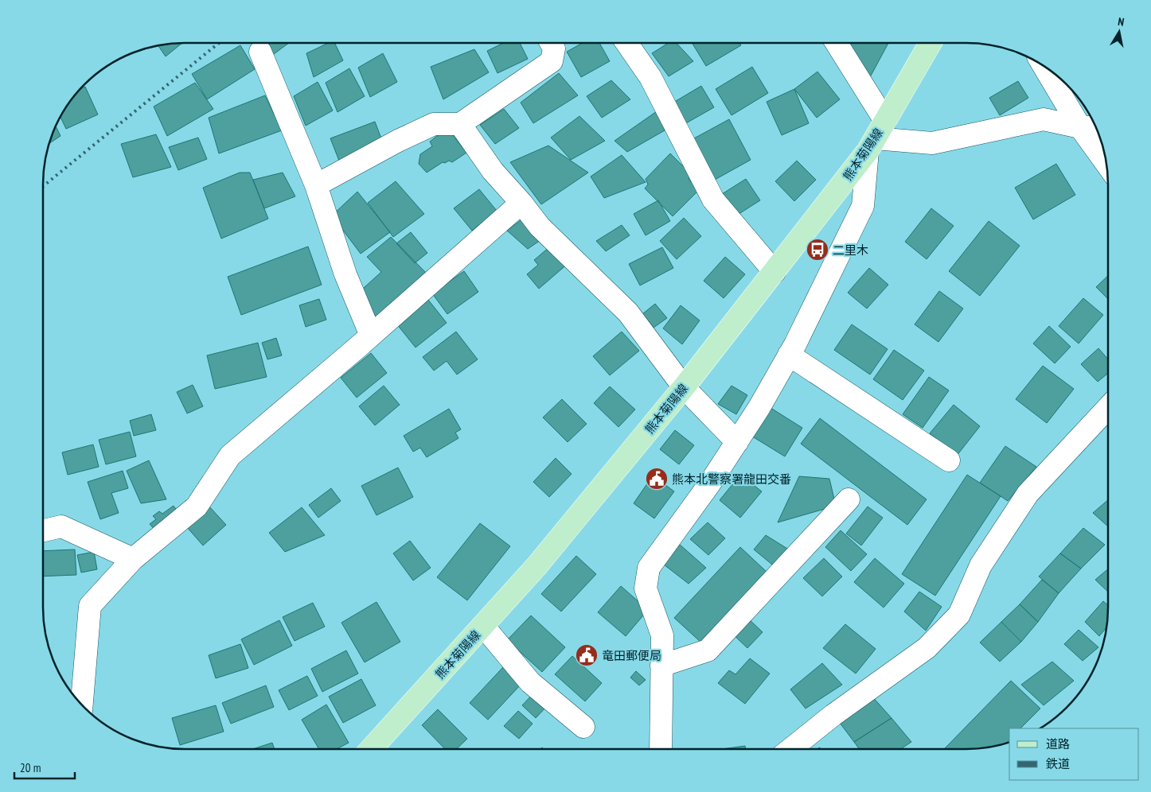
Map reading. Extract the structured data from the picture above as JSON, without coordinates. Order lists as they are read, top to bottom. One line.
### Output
{"streets":{"main road":["熊本菊陽線"]},"places":{"bus stop":["二里木"],"public building":["熊本北警察署龍田交番","竜田郵便局"]},"legend":["道路","鉄道"],"scale_bar":"20 m","north":"top"}
